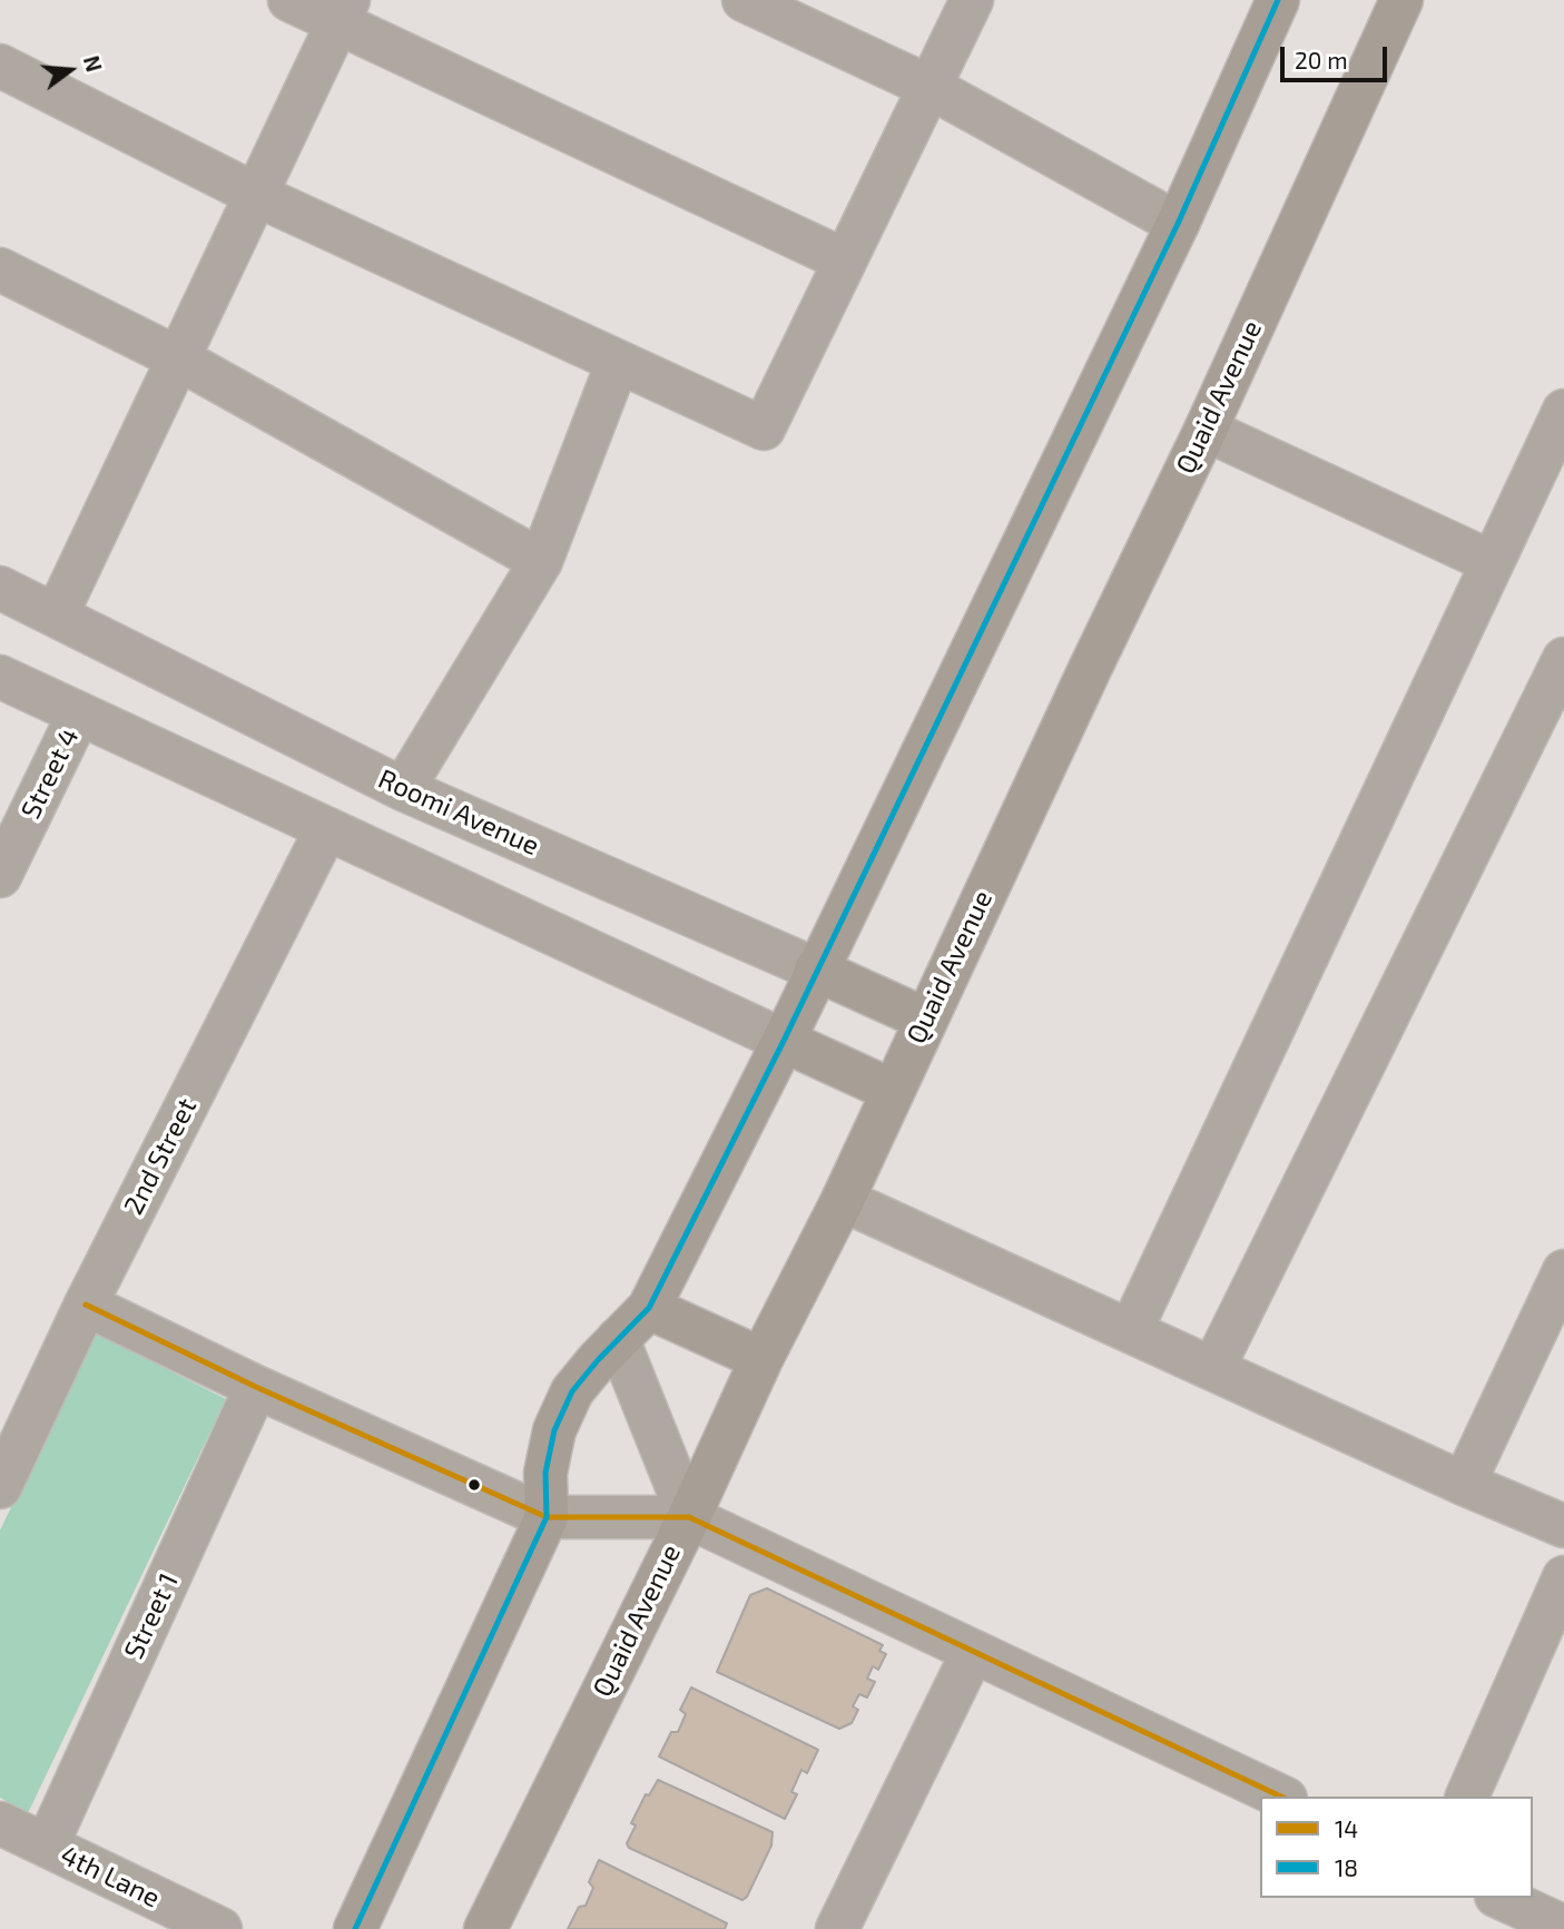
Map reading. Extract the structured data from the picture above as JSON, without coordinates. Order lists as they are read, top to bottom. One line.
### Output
{"streets":{"main road":["Quaid Avenue","Roomi Avenue"],"street":["Street 4","2nd Street","Street 1","4th Lane"]},"crossings":[["Quaid Avenue","Roomi Avenue"],["Street 1","4th Lane"]],"lines":["transit line 18","transit line 14"],"legend":["14","18"],"scale_bar":"20 m","north":"right"}
